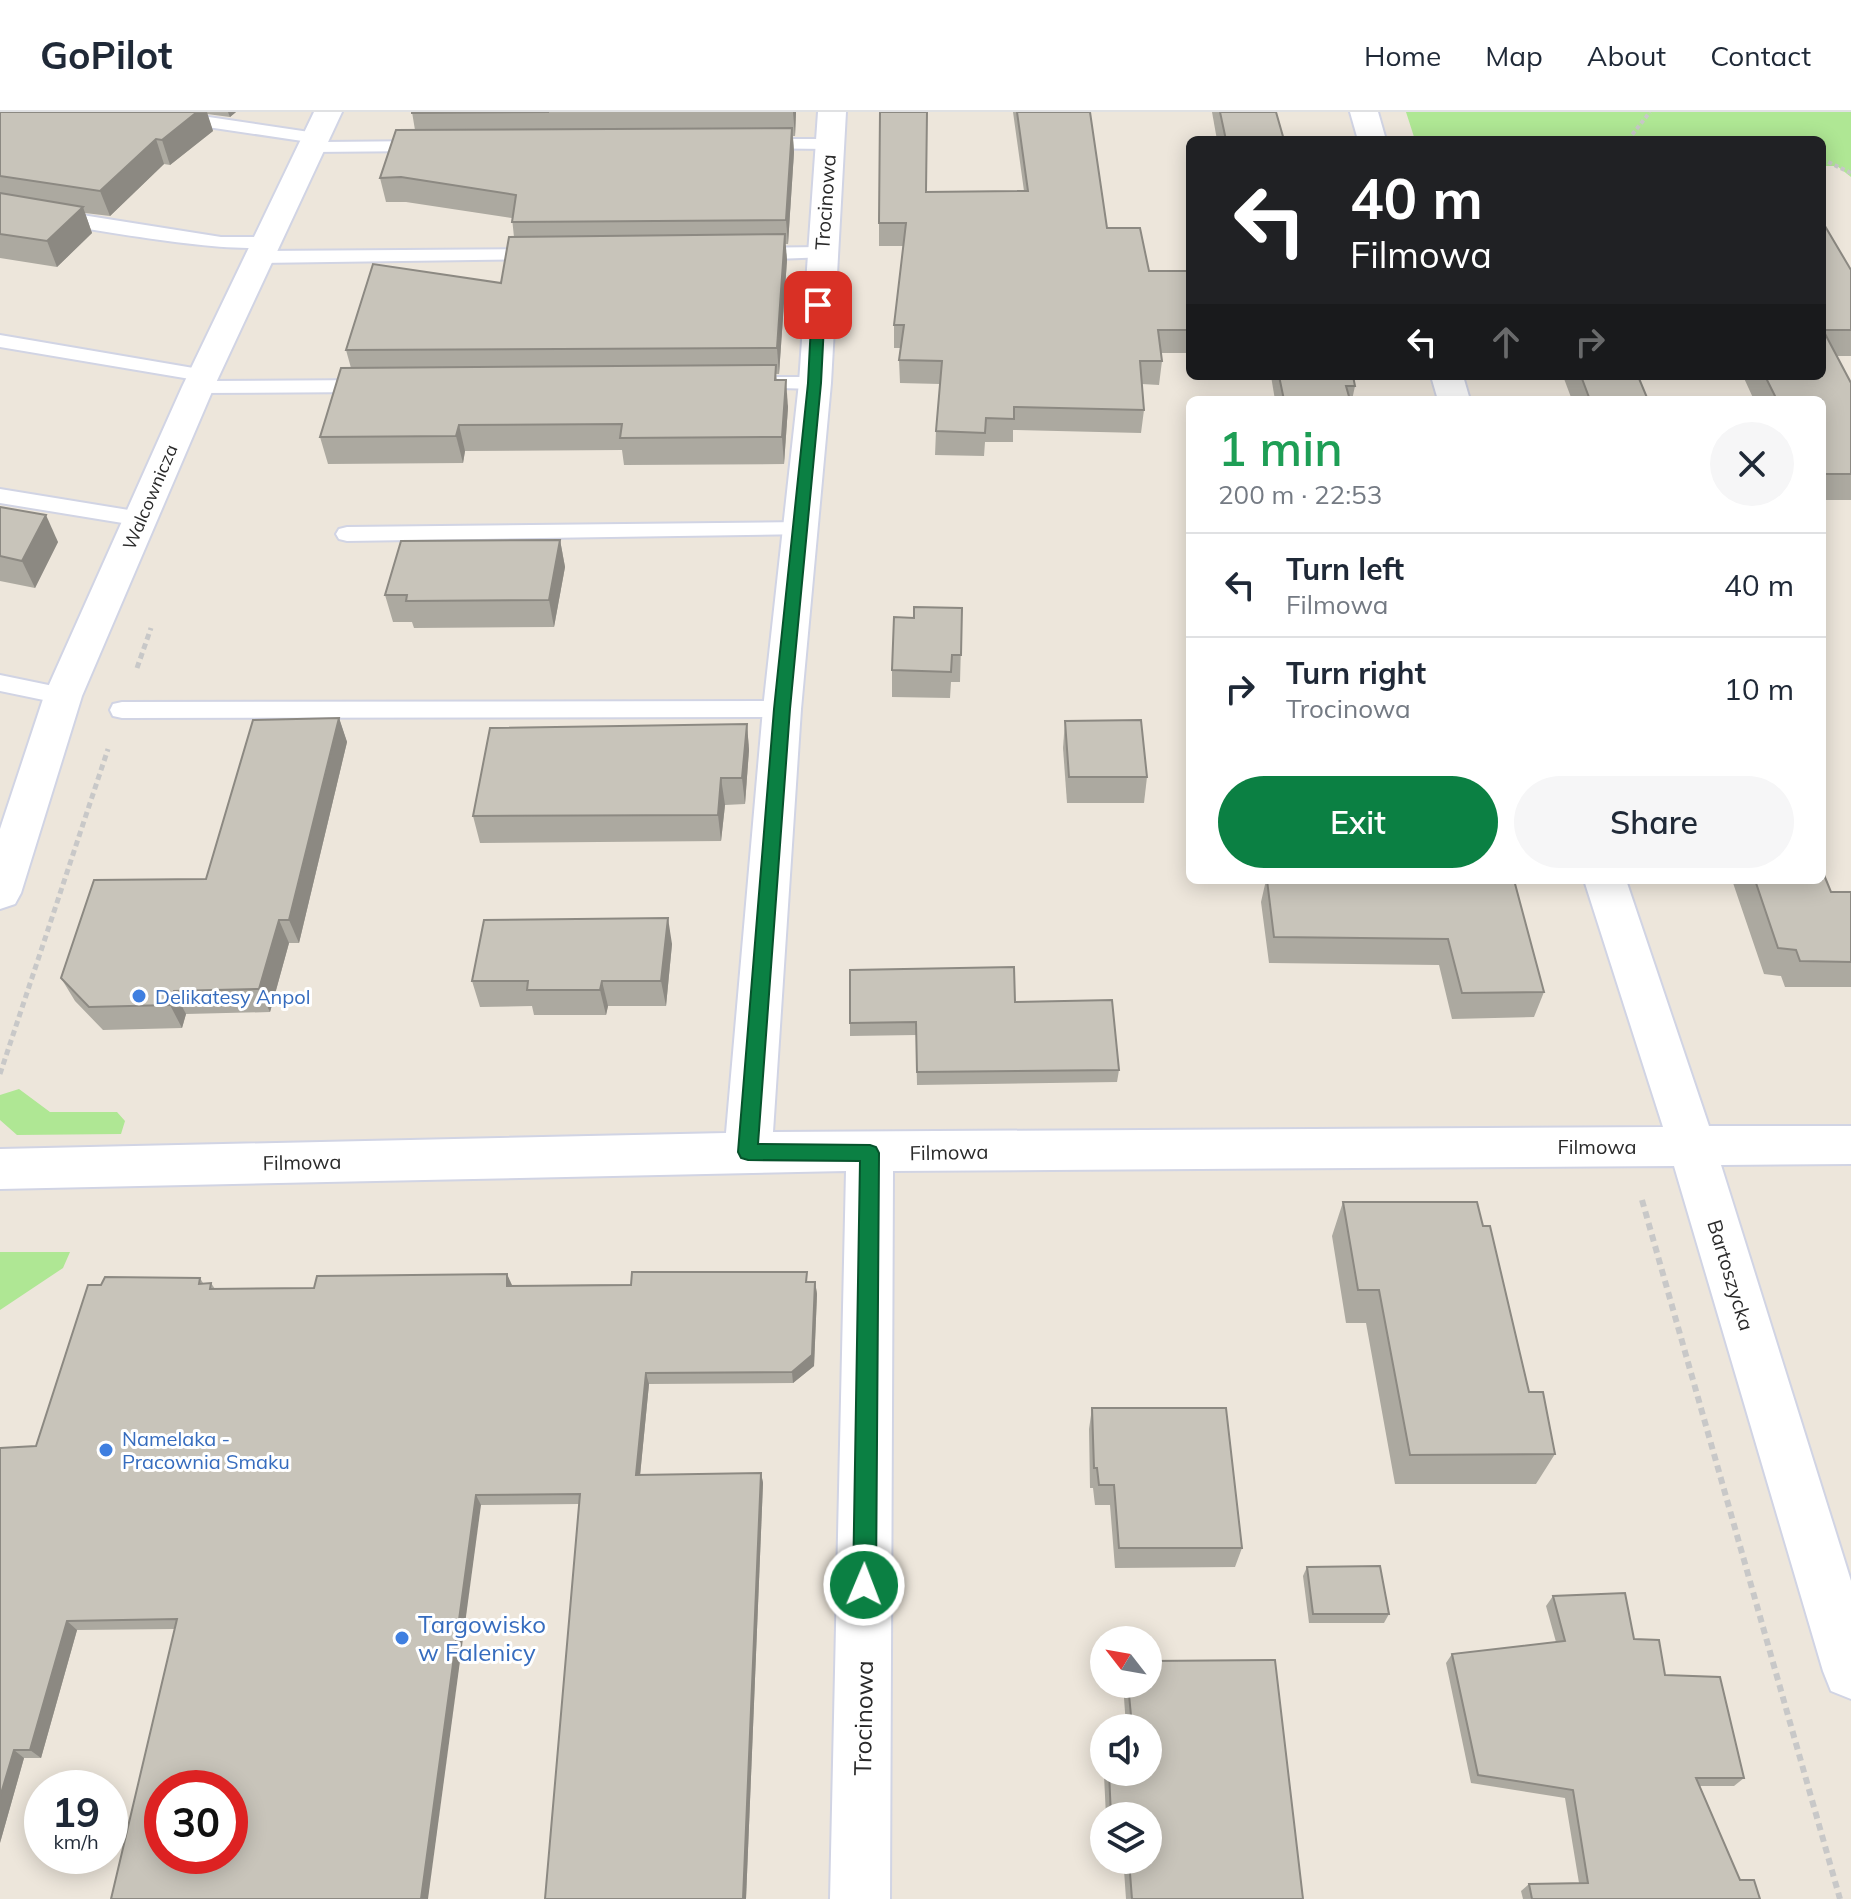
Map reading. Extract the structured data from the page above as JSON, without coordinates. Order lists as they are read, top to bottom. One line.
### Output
{"streets":{"street":["Trocinowa","Walcownicza","Filmowa","Bartoszycka"]},"crossings":[["Trocinowa","Filmowa"],["Filmowa","Bartoszycka"]],"places":["Delikatesy Anpol","Namelaka - Pracownia Smaku","Targowisko w Falenicy"],"north":"top left","page":{"header":"GoPilot","nav":["Home","Map","About","Contact"],"turn":["40 m","Filmowa"],"heading":["1 min","200 m · 22:53"],"list":[{"name":"Turn left","note":"Filmowa","value":"40 m"},{"name":"Turn right","note":"Trocinowa","value":"10 m"}],"buttons":["Exit","Share"],"speed":"19 km/h","limit":"30"}}
